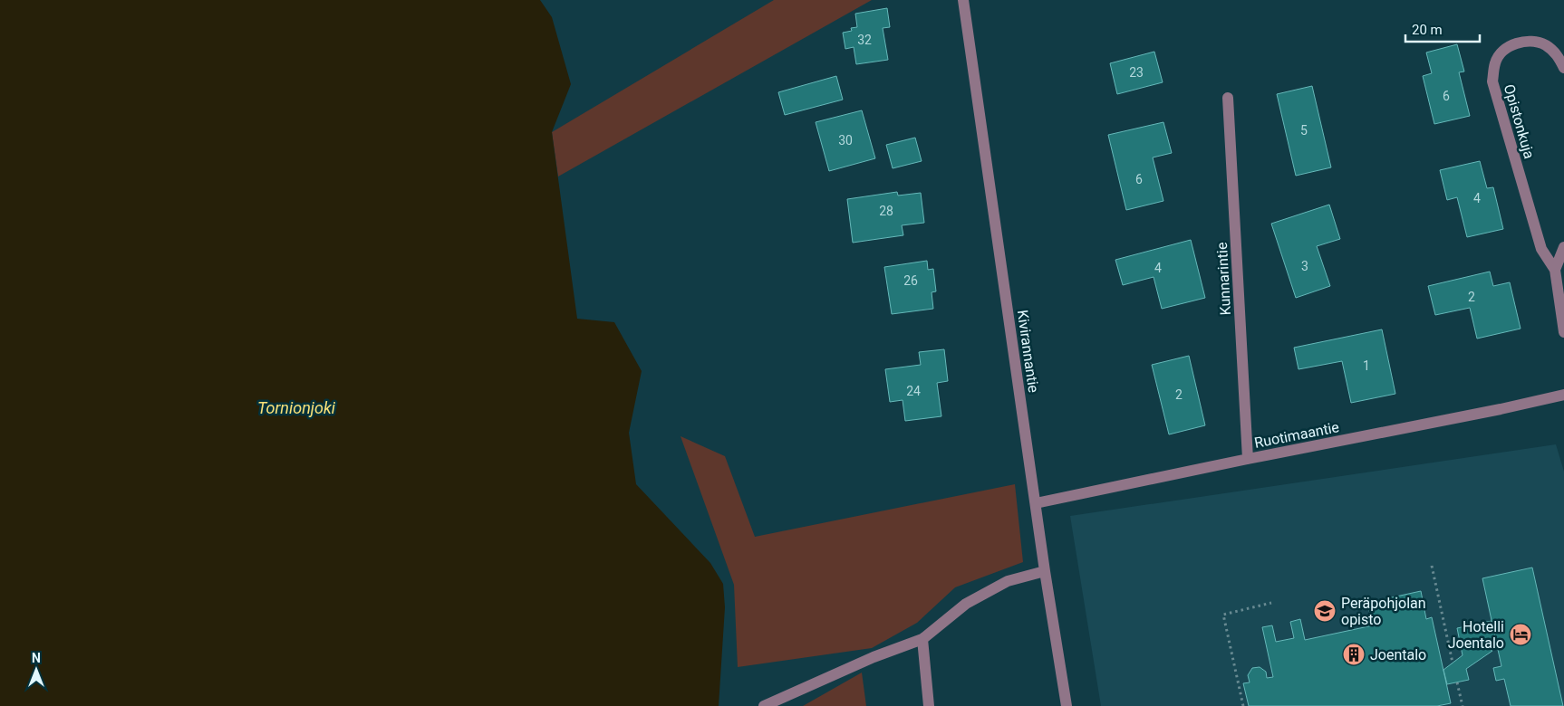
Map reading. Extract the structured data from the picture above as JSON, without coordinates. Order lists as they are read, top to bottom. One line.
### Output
{"streets":{"street":["Opistonkuja","Kunnarintie","Kivirannantie","Ruotimaantie"]},"crossings":[["Kunnarintie","Ruotimaantie"],["Kivirannantie","Ruotimaantie"]],"water":["Tornionjoki"],"places":{"school or university":["Peräpohjolan opisto"],"hotel":["Hotelli Joentalo"],"building":["Joentalo"]},"house_numbers":["32","23","6","5","30","6","4","28","3","4","26","2","1","24","2"],"scale_bar":"20 m","north":"top"}
